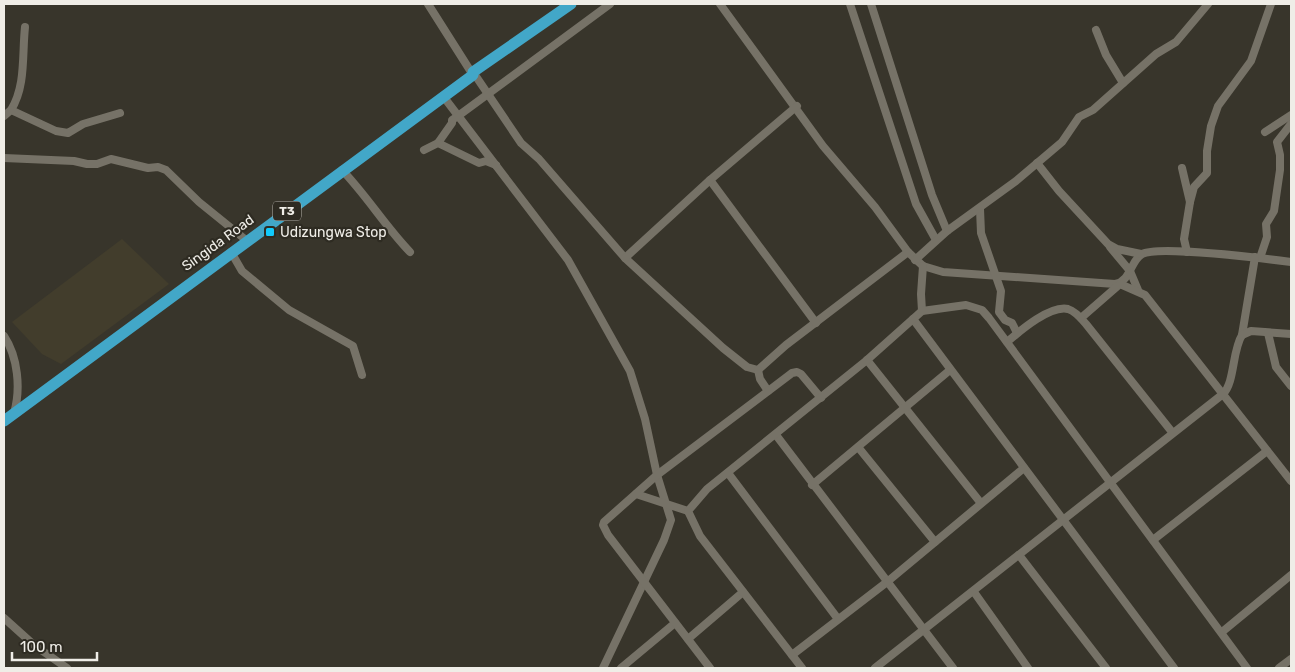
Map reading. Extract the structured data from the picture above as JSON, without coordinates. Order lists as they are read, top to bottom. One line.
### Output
{"streets":{"highway":["T3","Singida Road"]},"places":{"transit":["Udizungwa Stop"]},"scale_bar":"100 m"}
